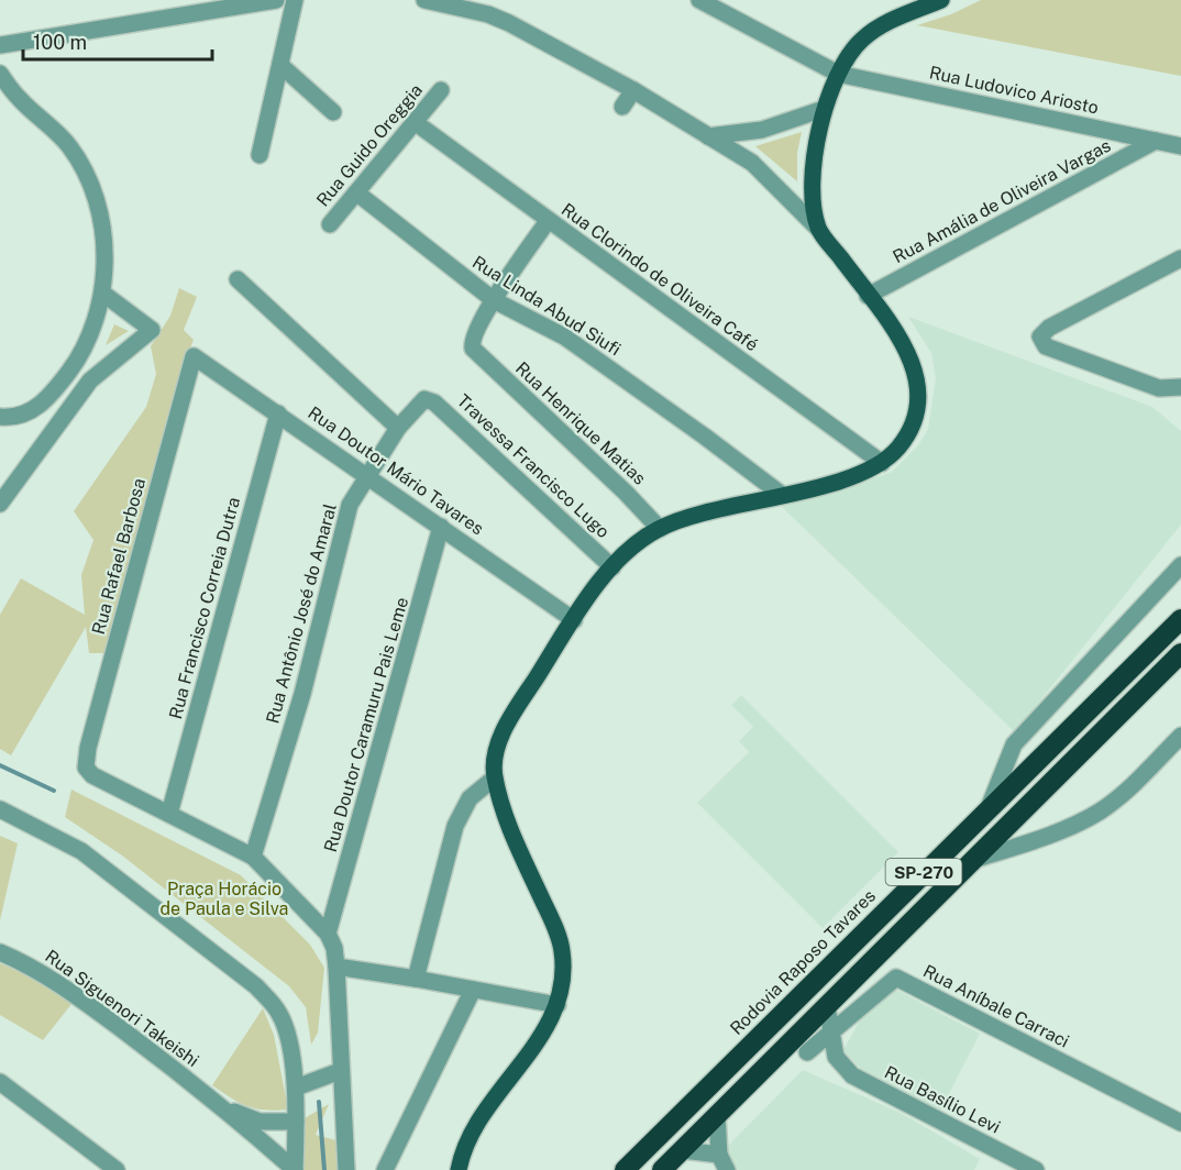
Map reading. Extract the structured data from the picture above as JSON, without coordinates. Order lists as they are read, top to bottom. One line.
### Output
{"streets":{"highway":["SP-270","Rodovia Raposo Tavares"],"street":["Rua Ludovico Ariosto","Rua Guido Oreggia","Rua Amália de Oliveira Vargas","Rua Clorindo de Oliveira Café","Rua Linda Abud Siufi","Rua Henrique Matias","Travessa Francisco Lugo","Rua Doutor Mário Tavares","Rua Rafael Barbosa","Rua Francisco Correia Dutra","Rua Antônio José do Amaral","Rua Doutor Caramuru Pais Leme","Rua Aníbale Carraci","Rua Siguenori Takeishi","Rua Basílio Levi"]},"crossings":[["Rua Ludovico Ariosto","Rua Amália de Oliveira Vargas"],["Rua Guido Oreggia","Rua Clorindo de Oliveira Café"],["Rua Guido Oreggia","Rua Linda Abud Siufi"],["Rua Linda Abud Siufi","Rua Henrique Matias"],["Travessa Francisco Lugo","Rua Antônio José do Amaral"],["Rua Doutor Mário Tavares","Rua Rafael Barbosa"],["Rua Doutor Mário Tavares","Rua Francisco Correia Dutra"],["Rua Doutor Mário Tavares","Rua Antônio José do Amaral"],["Rua Doutor Mário Tavares","Rua Doutor Caramuru Pais Leme"],["Rua Rafael Barbosa","Rua Francisco Correia Dutra"]],"parks":["Praça Horácio de Paula e Silva"],"scale_bar":"100 m"}
